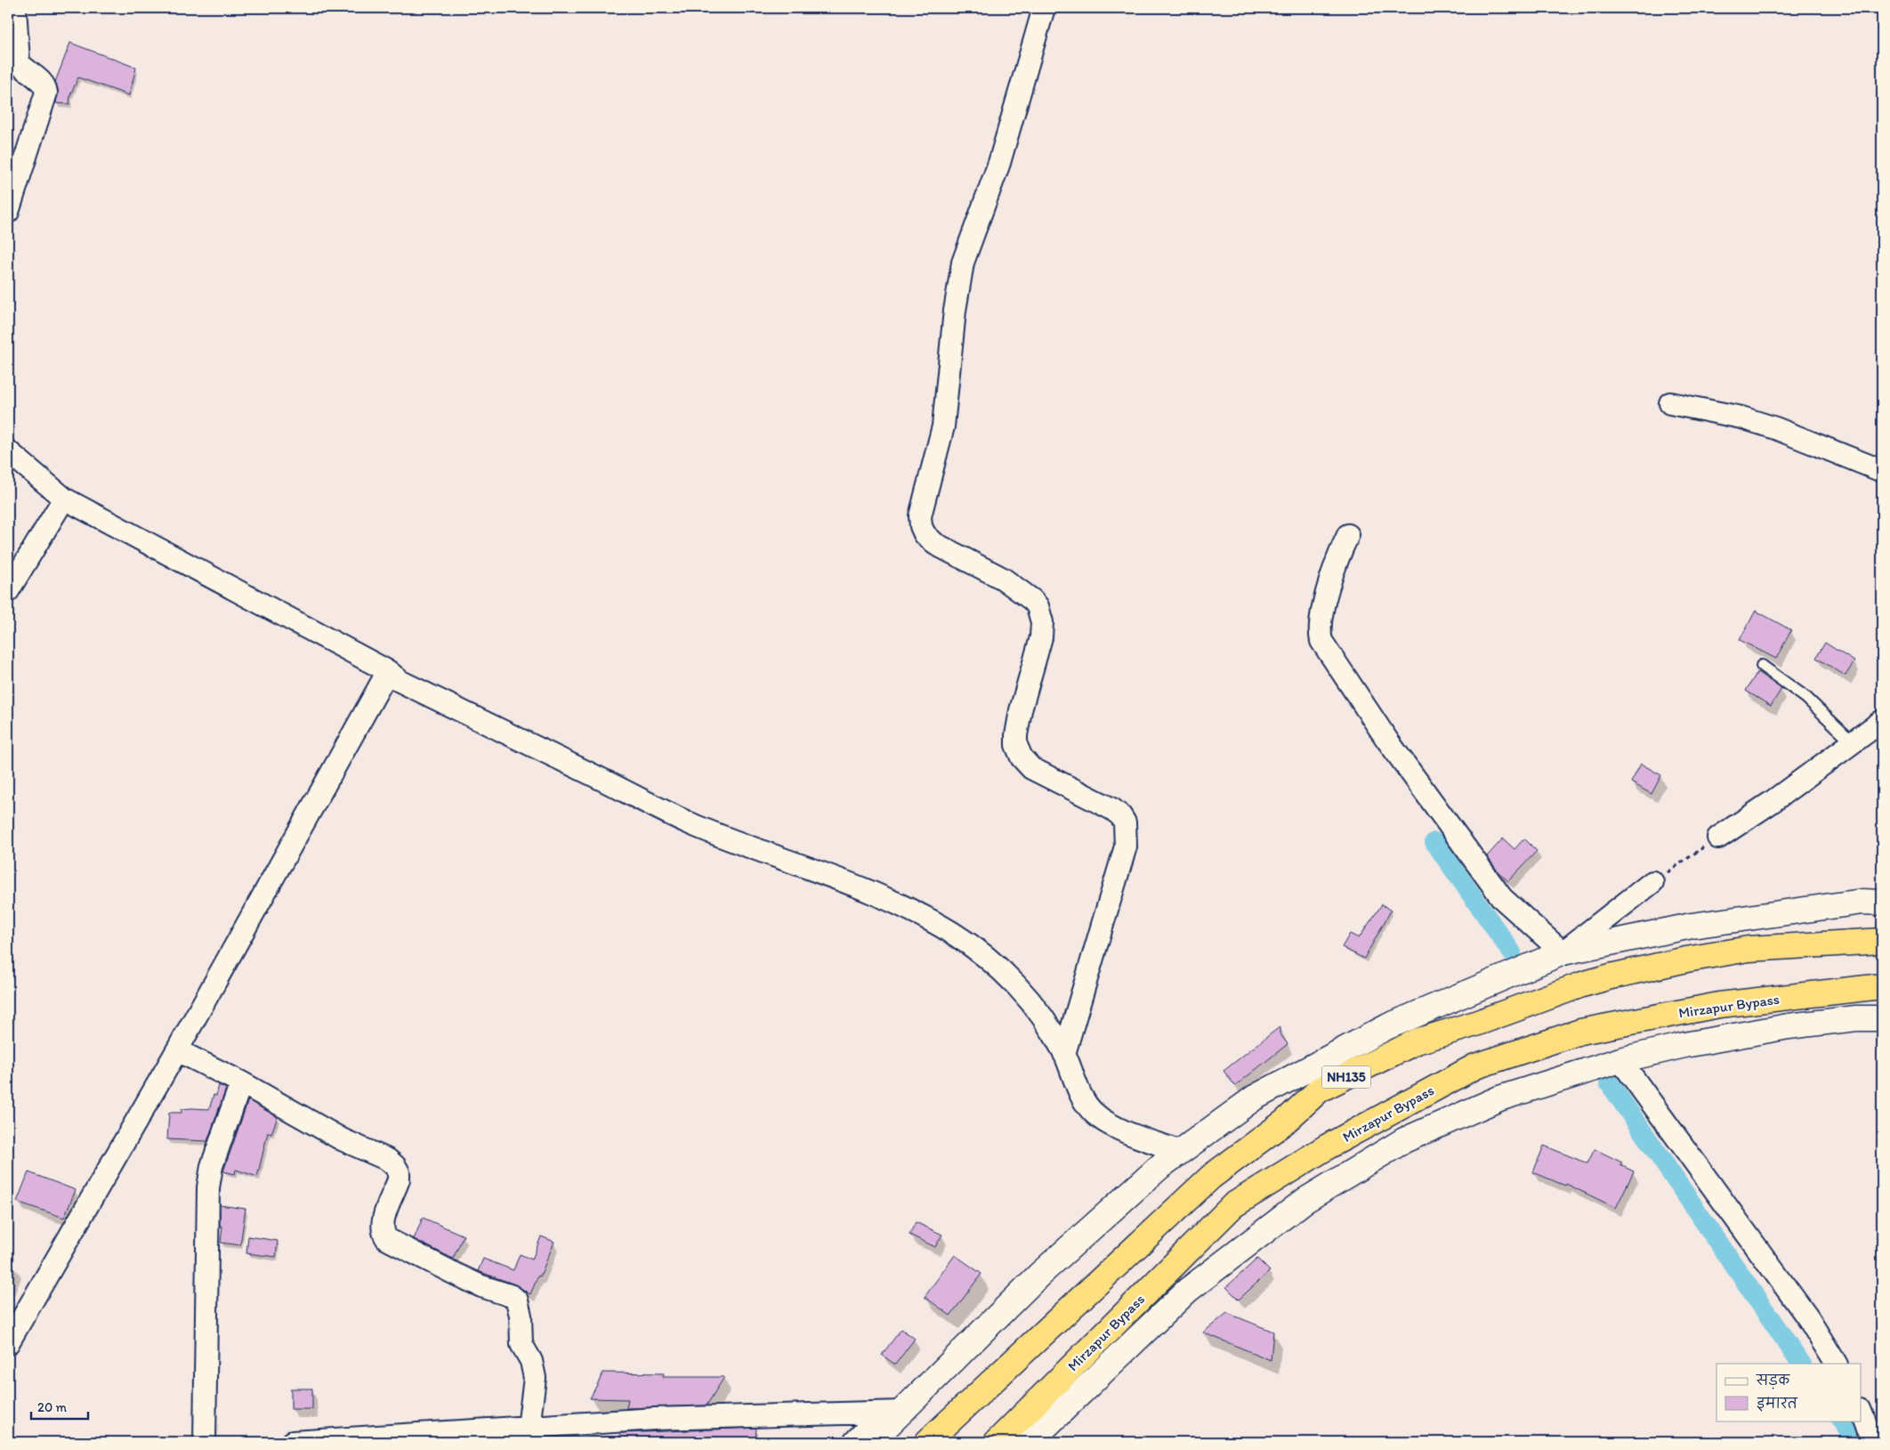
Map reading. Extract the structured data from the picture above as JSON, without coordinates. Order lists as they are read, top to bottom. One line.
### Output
{"streets":{"highway":["Mirzapur Bypass","NH135"]},"legend":["सड़क","इमारत"],"scale_bar":"20 m"}
